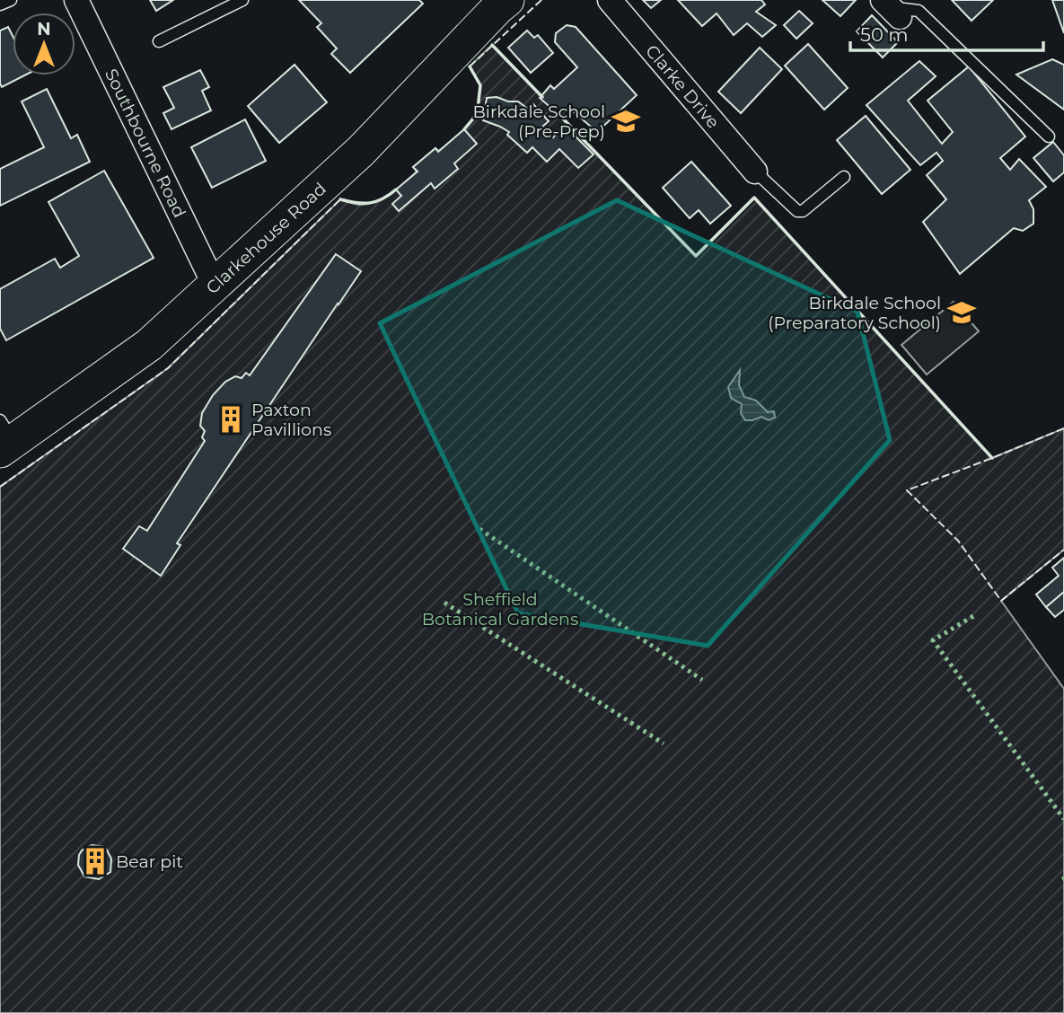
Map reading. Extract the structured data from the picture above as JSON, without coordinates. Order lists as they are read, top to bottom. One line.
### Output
{"streets":{"main road":["Clarkehouse Road"],"street":["Clarke Drive","Southbourne Road"]},"crossings":[["Southbourne Road","Clarkehouse Road"]],"parks":["Sheffield Botanical Gardens"],"places":{"school or university":["Birkdale School (Pre-Prep)","Birkdale School (Preparatory School)"],"building":["Paxton Pavillions","Bear pit"]},"scale_bar":"50 m","north":"top"}
